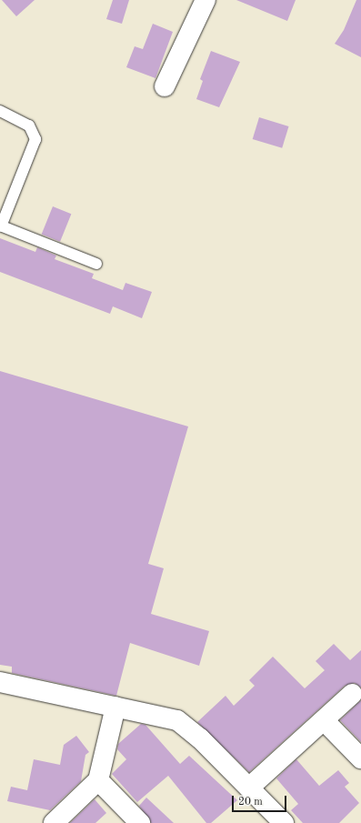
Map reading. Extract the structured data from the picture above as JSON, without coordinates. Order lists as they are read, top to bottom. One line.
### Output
{"scale_bar":"20 m"}
